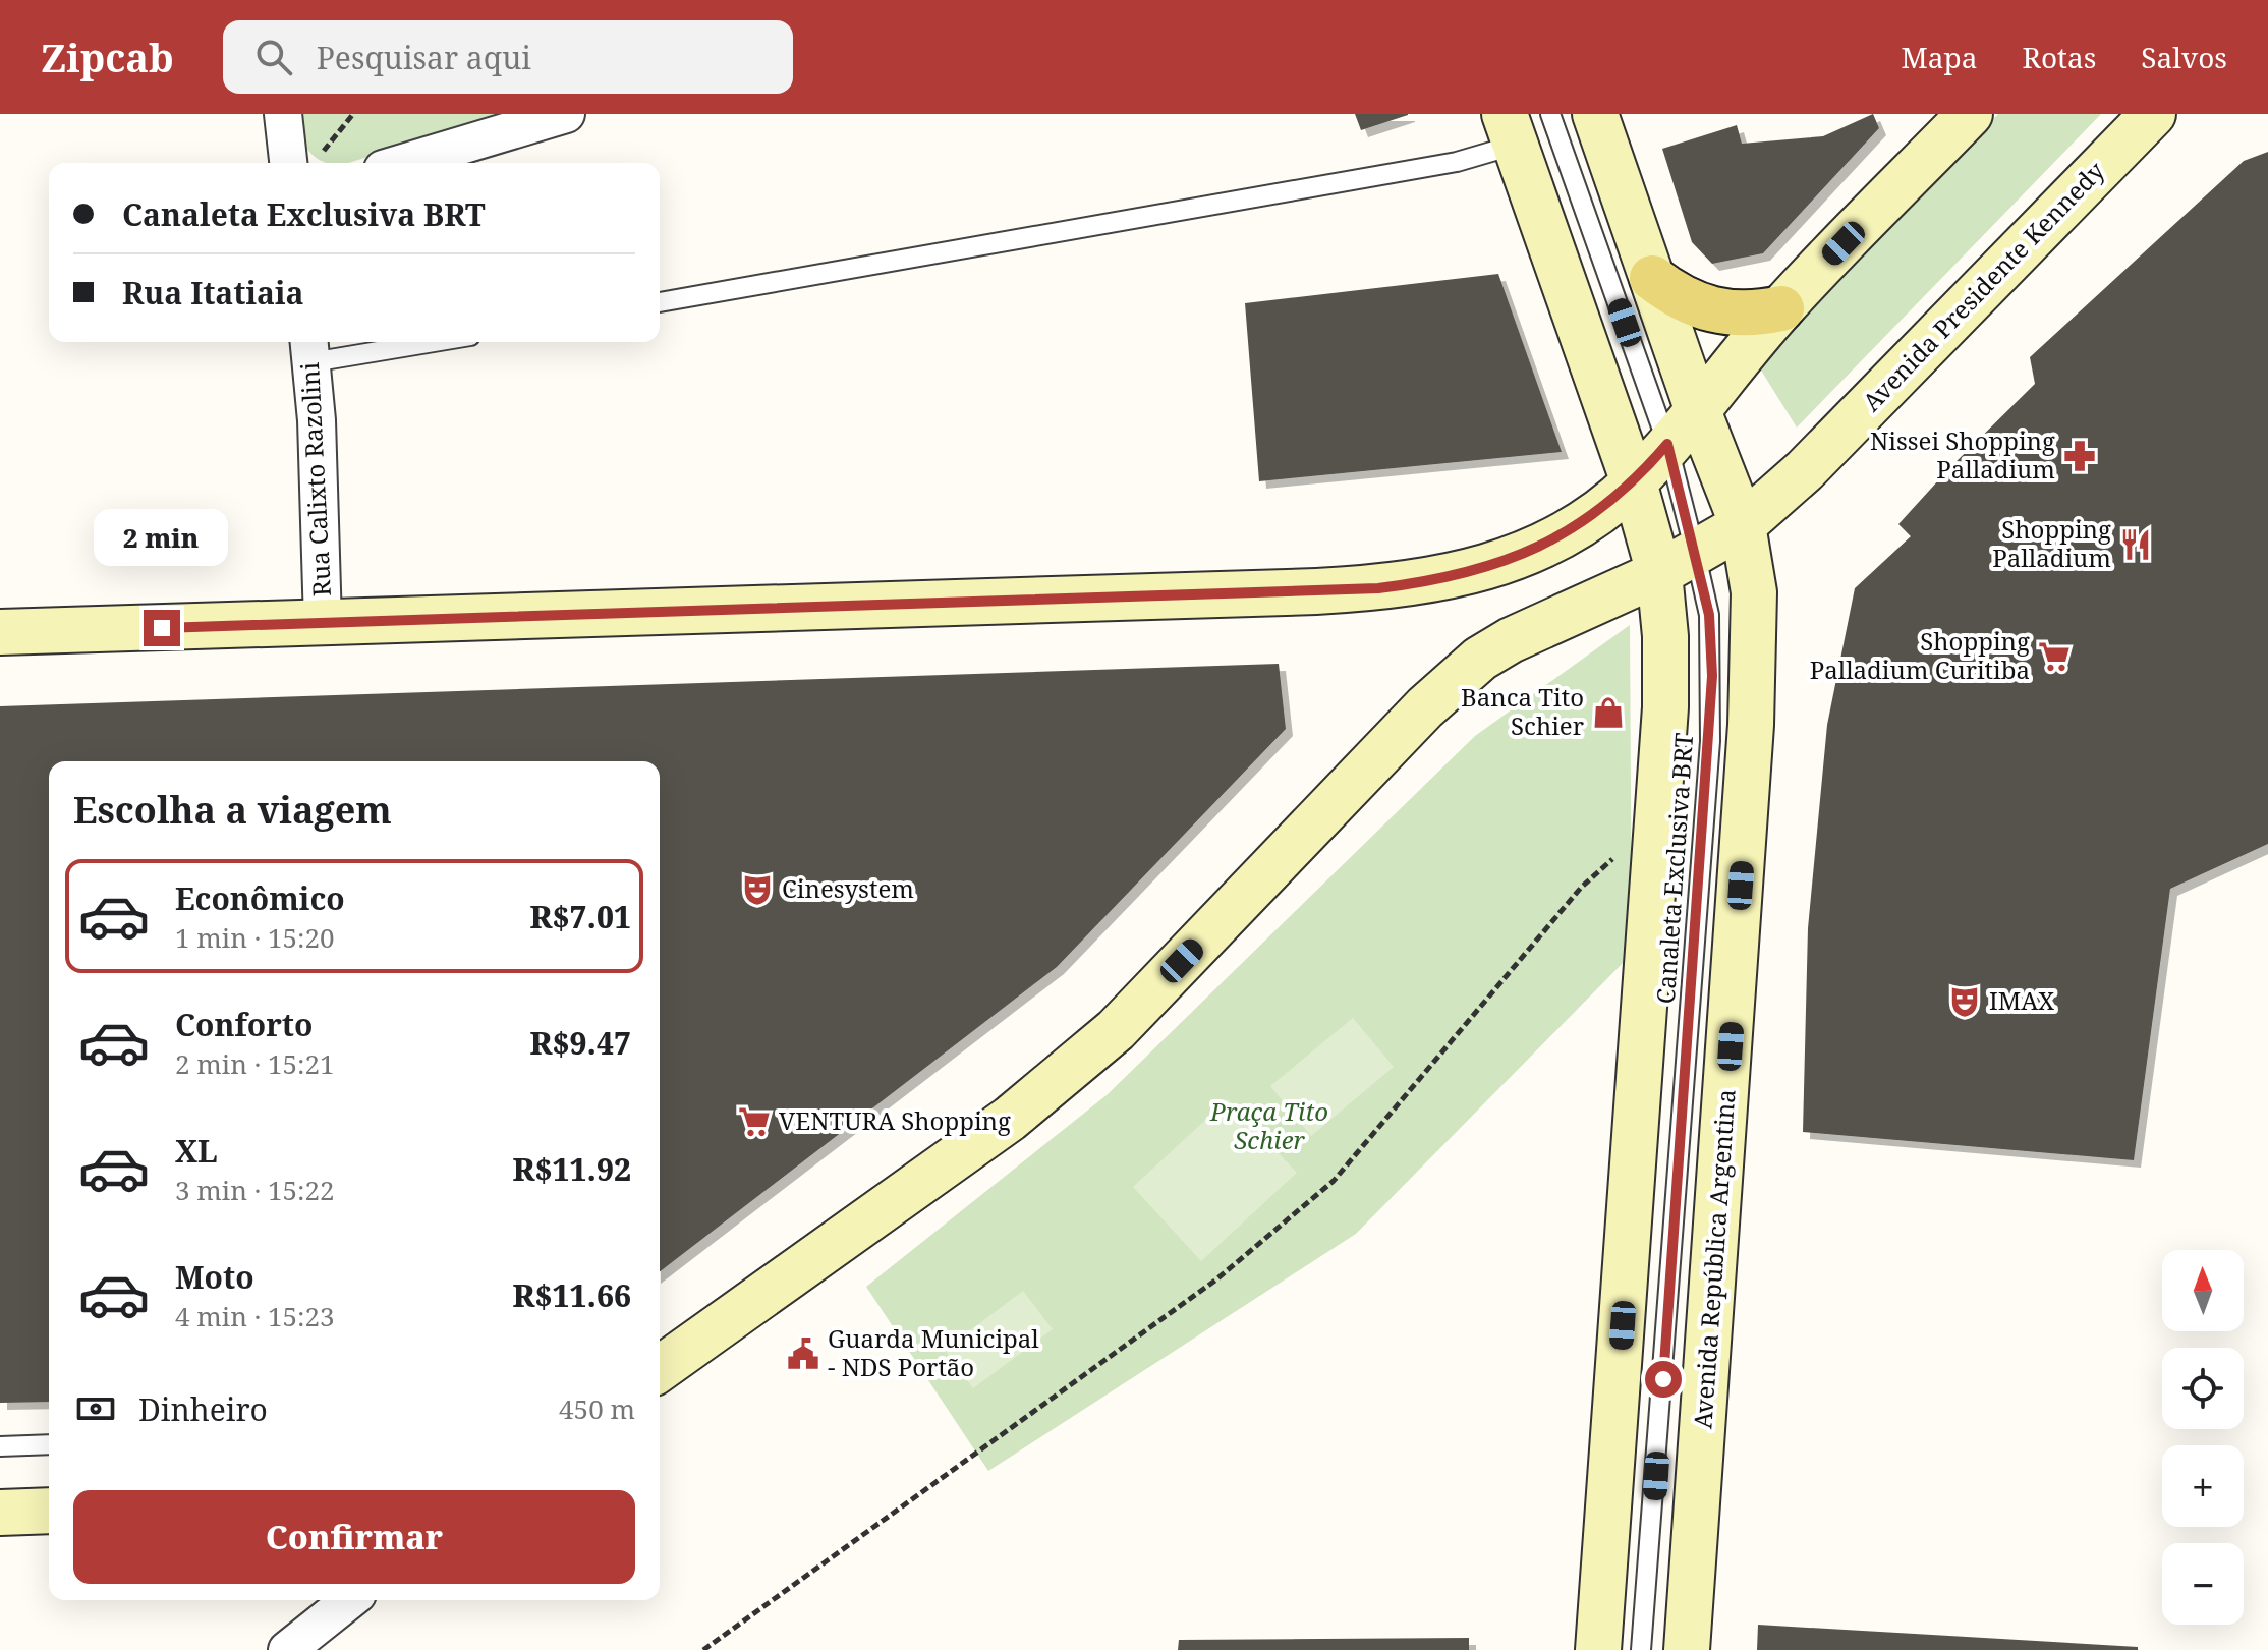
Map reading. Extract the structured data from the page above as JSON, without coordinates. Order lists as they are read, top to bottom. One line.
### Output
{"streets":{"main road":["Avenida Presidente Kennedy","Avenida República Argentina"],"street":["Rua Calixto Razolini"],"lane":["Canaleta Exclusiva BRT"]},"crossings":[["Avenida Presidente Kennedy","Canaleta Exclusiva BRT"],["Avenida Presidente Kennedy","Avenida República Argentina"]],"parks":["Praça Tito Schier"],"places":{"pharmacy":["Nissei Shopping Palladium"],"restaurant":["Shopping Palladium"],"supermarket":["Shopping Palladium Curitiba","VENTURA Shopping"],"shop":["Banca Tito Schier"],"theatre":["Cinesystem","IMAX"],"public building":["Guarda Municipal - NDS Portão"]},"north":"top","page":{"header":"Zipcab","search":"Pesquisar aqui","nav":["Mapa","Rotas","Salvos"],"banner":["Canaleta Exclusiva BRT","Rua Itatiaia"],"bubble":"2 min","heading":"Escolha a viagem","list":[{"name":"Econômico","note":"1 min · 15:20","value":"R$7.01"},{"name":"Conforto","note":"2 min · 15:21","value":"R$9.47"},{"name":"XL","note":"3 min · 15:22","value":"R$11.92"},{"name":"Moto","note":"4 min · 15:23","value":"R$11.66"}],"map_buttons":["+","−"],"pay":["Dinheiro","450 m"],"buttons":"Confirmar"}}
